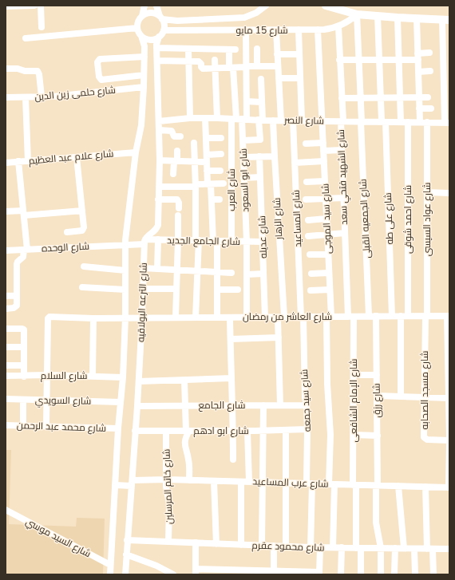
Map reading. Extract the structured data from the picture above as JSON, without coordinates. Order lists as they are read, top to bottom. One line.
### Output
{"streets":{"street":["شارع 15 مايو","شارع حلمى زين الدين","شارع النصر","شارع علام عبد العظيم","شارع الشهيد فتحي سعد","شارع ابو السعود","شارع العرب","شارع الزهار","شارع المساعيد","شارع سيد الموجى","شارع الجمعيه القبلى","شارع على طه","شارع احمد شوقى","شارع عواد السيسى","شارع عديله","شارع الجامع الجديد","شارع الوحده","شارع الترعه البولاقيه","شارع العاشر من رمضان","شارع السلام","شارع مسجد الصحابه","شارع السويدي","شارع سيد جمعه","شارع الإمام الشافعى","شارع رزق","شارع الجامع","شارع محمد عبد الرحمن","شارع ابو ادهم","شارع عرب المساعيد","شارع خاتم المرسلين","شارع السيد موسي","شارع محمود عقرم"]},"crossings":[["شارع 15 مايو","شارع الشهيد فتحي سعد"],["شارع 15 مايو","شارع سيد الموجى"],["شارع 15 مايو","شارع الجمعيه القبلى"],["شارع 15 مايو","شارع الترعه البولاقيه"],["شارع حلمى زين الدين","شارع الترعه البولاقيه"],["شارع النصر","شارع الشهيد فتحي سعد"],["شارع النصر","شارع ابو السعود"],["شارع النصر","شارع العرب"],["شارع النصر","شارع الزهار"],["شارع النصر","شارع المساعيد"],["شارع النصر","شارع سيد الموجى"],["شارع النصر","شارع الجمعيه القبلى"],["شارع النصر","شارع على طه"],["شارع النصر","شارع احمد شوقى"],["شارع النصر","شارع عواد السيسى"],["شارع علام عبد العظيم","شارع الترعه البولاقيه"],["شارع الشهيد فتحي سعد","شارع سيد الموجى"],["شارع الشهيد فتحي سعد","شارع العاشر من رمضان"],["شارع الشهيد فتحي سعد","شارع الإمام الشافعى"],["شارع ابو السعود","شارع العرب"],["شارع ابو السعود","شارع الجامع الجديد"],["شارع ابو السعود","شارع العاشر من رمضان"],["شارع العرب","شارع الجامع الجديد"],["شارع الزهار","شارع العاشر من رمضان"],["شارع الزهار","شارع الجامع"],["شارع المساعيد","شارع العاشر من رمضان"],["شارع المساعيد","شارع سيد جمعه"],["شارع سيد الموجى","شارع العاشر من رمضان"],["شارع سيد الموجى","شارع عرب المساعيد"],["شارع سيد الموجى","شارع محمود عقرم"],["شارع الجمعيه القبلى","شارع العاشر من رمضان"],["شارع الجمعيه القبلى","شارع رزق"],["شارع على طه","شارع العاشر من رمضان"],["شارع احمد شوقى","شارع العاشر من رمضان"],["شارع عواد السيسى","شارع العاشر من رمضان"],["شارع عواد السيسى","شارع مسجد الصحابه"],["شارع عديله","شارع الجامع الجديد"],["شارع عديله","شارع العاشر من رمضان"],["شارع الجامع الجديد","شارع الوحده"],["شارع الجامع الجديد","شارع الترعه البولاقيه"],["شارع الوحده","شارع الترعه البولاقيه"],["شارع الترعه البولاقيه","شارع العاشر من رمضان"],["شارع الترعه البولاقيه","شارع السلام"],["شارع الترعه البولاقيه","شارع السويدي"],["شارع الترعه البولاقيه","شارع الجامع"],["شارع الترعه البولاقيه","شارع محمد عبد الرحمن"],["شارع الترعه البولاقيه","شارع ابو ادهم"],["شارع الترعه البولاقيه","شارع عرب المساعيد"],["شارع الترعه البولاقيه","شارع السيد موسي"],["شارع الترعه البولاقيه","شارع محمود عقرم"],["شارع العاشر من رمضان","شارع السلام"],["شارع العاشر من رمضان","شارع مسجد الصحابه"],["شارع العاشر من رمضان","شارع سيد جمعه"],["شارع العاشر من رمضان","شارع الإمام الشافعى"],["شارع العاشر من رمضان","شارع رزق"],["شارع سيد جمعه","شارع الجامع"],["شارع سيد جمعه","شارع ابو ادهم"],["شارع سيد جمعه","شارع عرب المساعيد"],["شارع سيد جمعه","شارع محمود عقرم"],["شارع الإمام الشافعى","شارع عرب المساعيد"],["شارع الإمام الشافعى","شارع محمود عقرم"],["شارع رزق","شارع عرب المساعيد"],["شارع رزق","شارع محمود عقرم"],["شارع ابو ادهم","شارع خاتم المرسلين"],["شارع عرب المساعيد","شارع خاتم المرسلين"],["شارع خاتم المرسلين","شارع محمود عقرم"]]}
